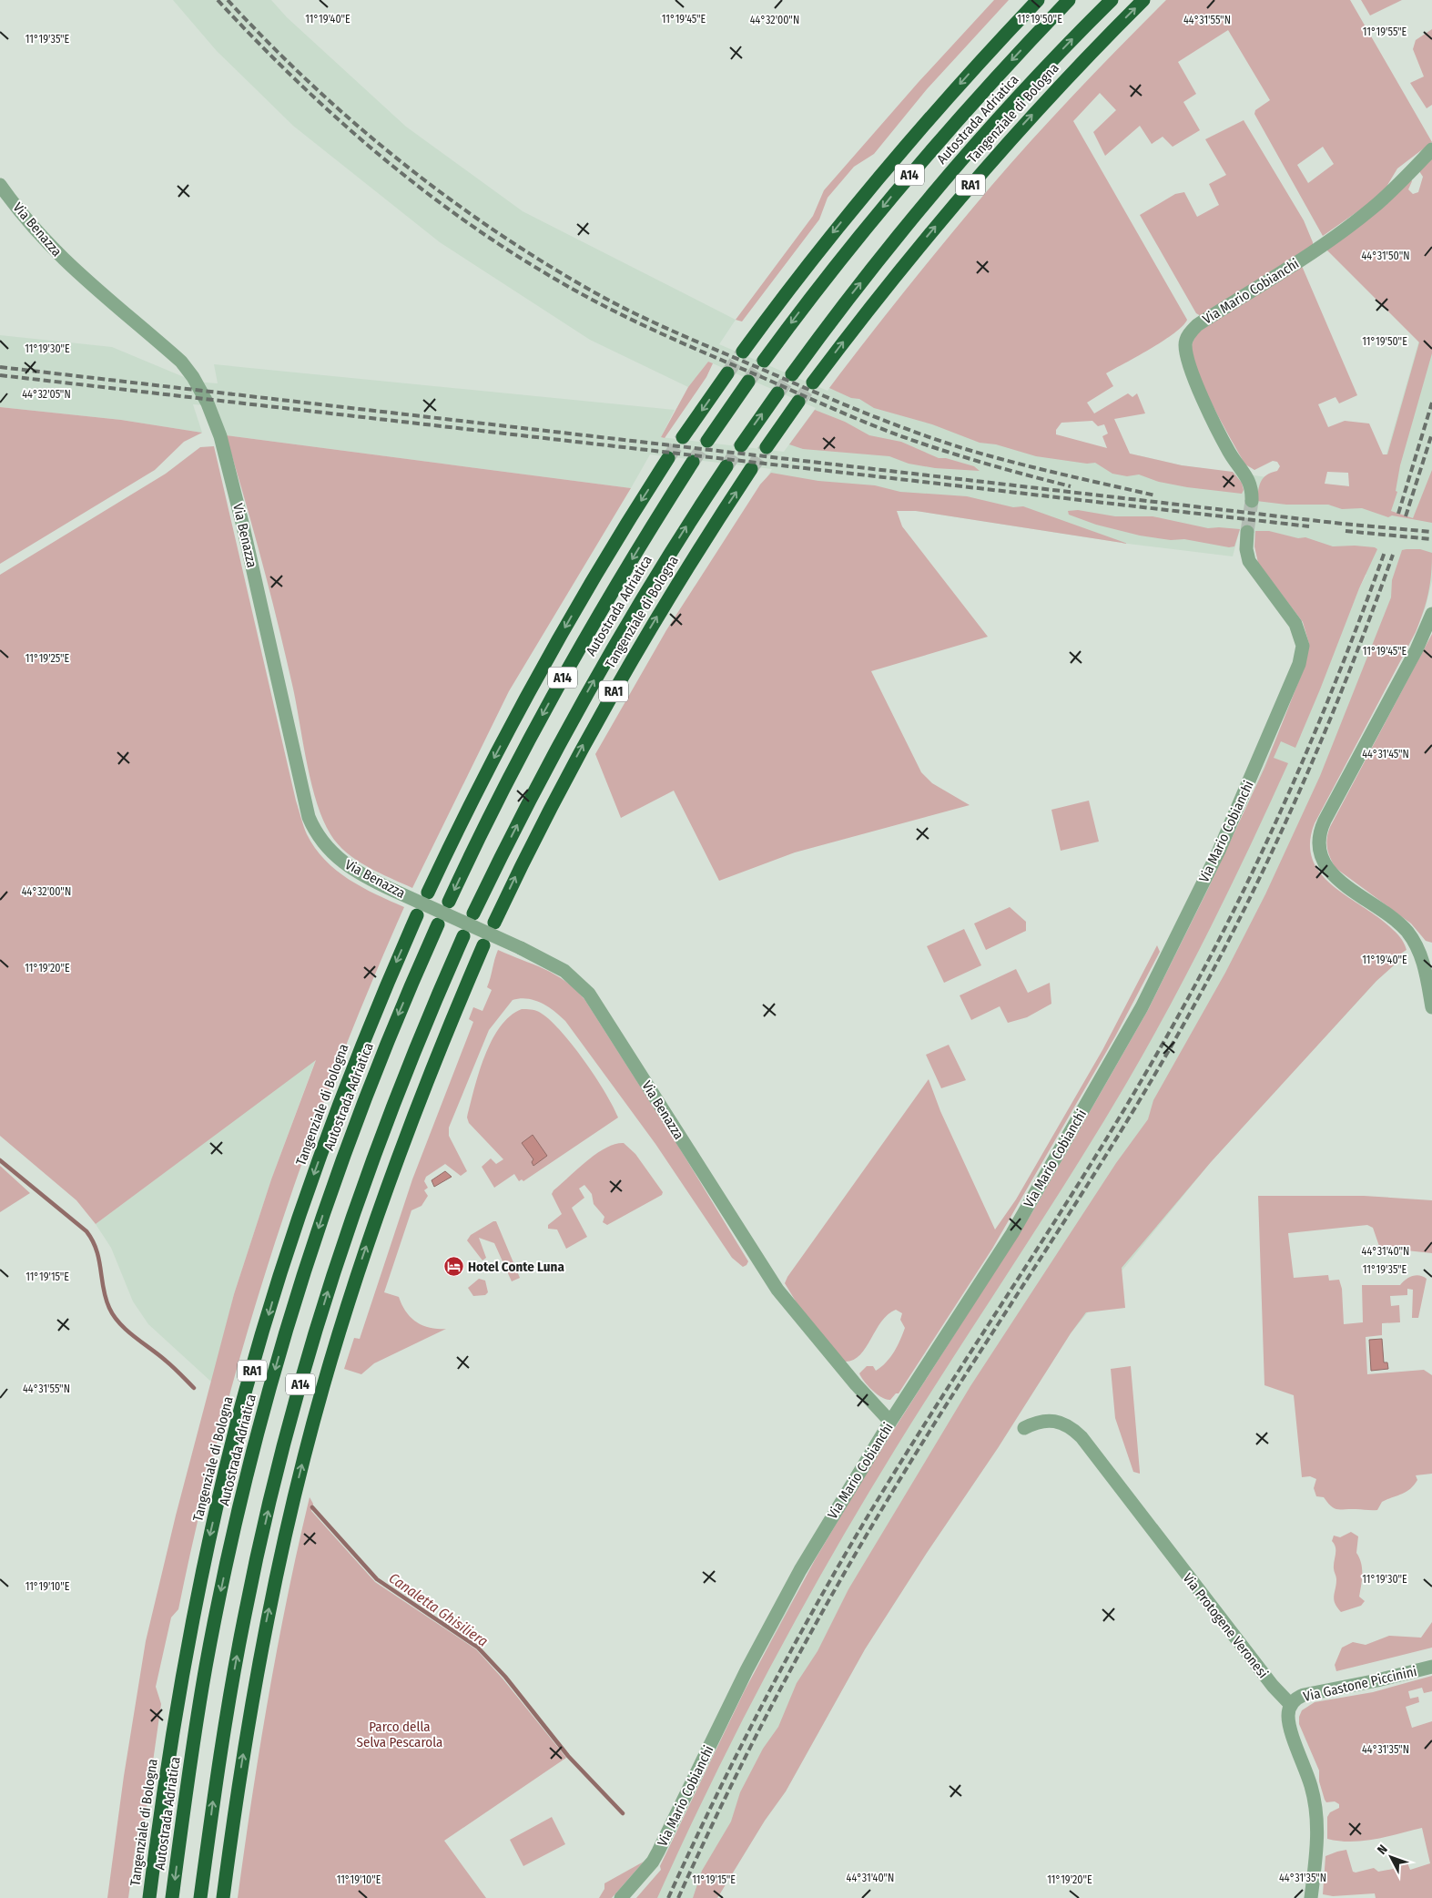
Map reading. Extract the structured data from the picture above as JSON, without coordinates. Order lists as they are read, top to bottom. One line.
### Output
{"streets":{"highway":["Tangenziale di Bologna","Autostrada Adriatica","A14","RA1"],"street":["Via Benazza","Via Mario Cobianchi","Via Protogene Veronesi","Via Gastone Piccinini"]},"crossings":[["Via Benazza","Via Mario Cobianchi"],["Via Protogene Veronesi","Via Gastone Piccinini"]],"water":["Canaletta Ghisiliera"],"parks":["Parco della Selva Pescarola"],"places":{"hotel":["Hotel Conte Luna"]},"north":"top left","coordinates":["11°19'50\"E","11°19'40\"E","11°19'45\"E","44°32'00\"N","44°31'55\"N","11°19'55\"E","11°19'35\"E","44°31'50\"N","11°19'30\"E","44°32'05\"N","11°19'25\"E","44°31'45\"N","11°19'20\"E","44°31'40\"N","11°19'15\"E","11°19'10\"E","44°31'35\"N"]}
